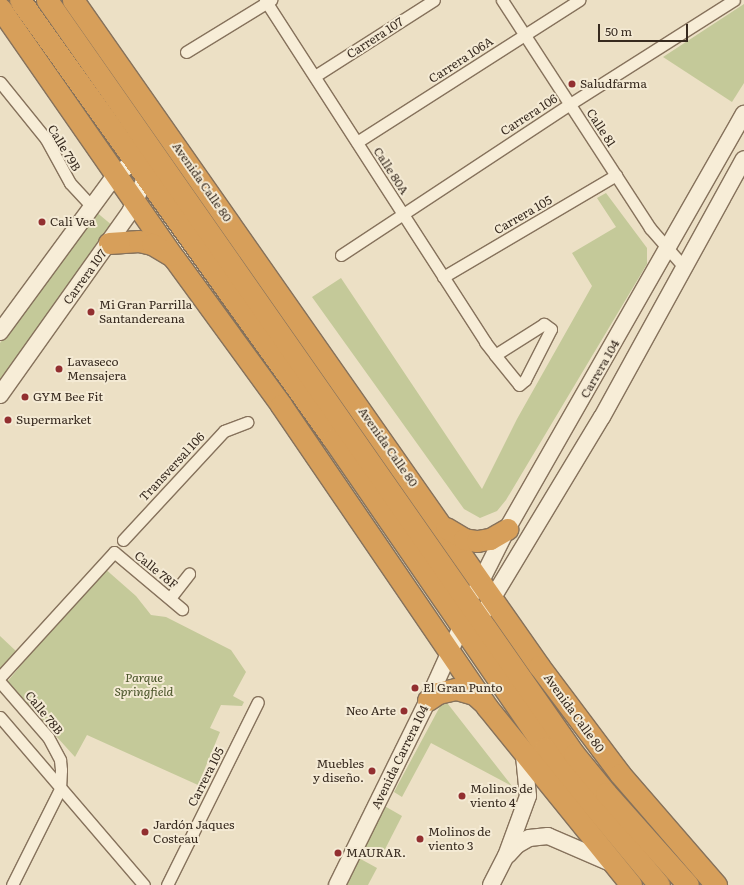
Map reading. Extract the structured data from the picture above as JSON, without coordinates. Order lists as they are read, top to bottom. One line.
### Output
{"streets":{"highway":["Avenida Calle 80"],"street":["Carrera 107","Carrera 106A","Carrera 106","Calle 81","Calle 79B","Calle 80A","Carrera 105","Carrera 104","Transversal 106","Calle 78F","Calle 78B","Avenida Carrera 104"]},"crossings":[["Carrera 107","Calle 80A"],["Carrera 107","Avenida Calle 80"],["Carrera 106A","Calle 81"],["Carrera 106A","Calle 80A"],["Carrera 106","Calle 81"],["Carrera 106","Calle 80A"],["Calle 81","Carrera 105"],["Calle 81","Carrera 104"],["Calle 80A","Carrera 105"],["Avenida Calle 80","Carrera 104"],["Carrera 104","Avenida Carrera 104"]],"parks":["Parque Springfield"],"places":["Saludfarma","Cali Vea","Mi Gran Parrilla Santandereana","Lavaseco Mensajera","GYM Bee Fit","Supermarket","El Gran Punto","Neo Arte","Muebles y diseño.","Molinos de viento 4","Jardón Jaques Costeau","Molinos de viento 3","MAURAR."],"scale_bar":"50 m"}
